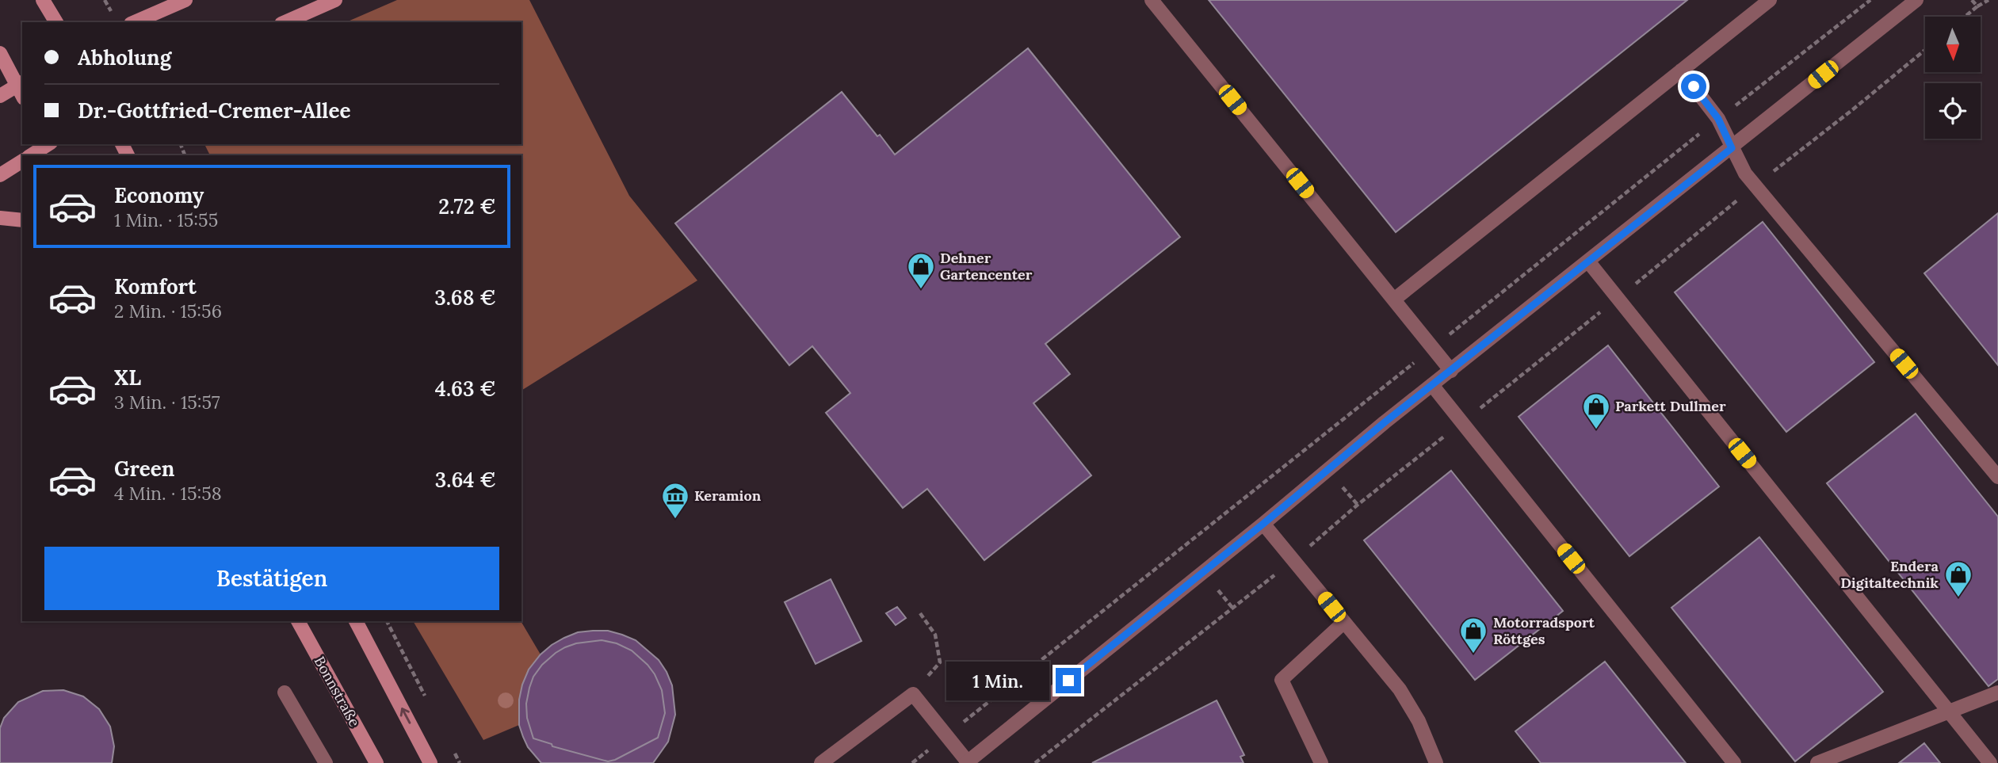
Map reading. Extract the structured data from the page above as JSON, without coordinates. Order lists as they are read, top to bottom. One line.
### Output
{"streets":{"main road":["Bonnstraße"]},"places":{"shop":["Dehner Gartencenter","Parkett Dullmer","Endera Digitaltechnik","Motorradsport Röttges"],"museum":["Keramion"]},"north":"bottom","page":{"banner":["Abholung","Dr.-Gottfried-Cremer-Allee"],"list":[{"name":"Economy","note":"1 Min. · 15:55","value":"2.72 €"},{"name":"Komfort","note":"2 Min. · 15:56","value":"3.68 €"},{"name":"XL","note":"3 Min. · 15:57","value":"4.63 €"},{"name":"Green","note":"4 Min. · 15:58","value":"3.64 €"}],"buttons":"Bestätigen","bubble":"1 Min."}}
